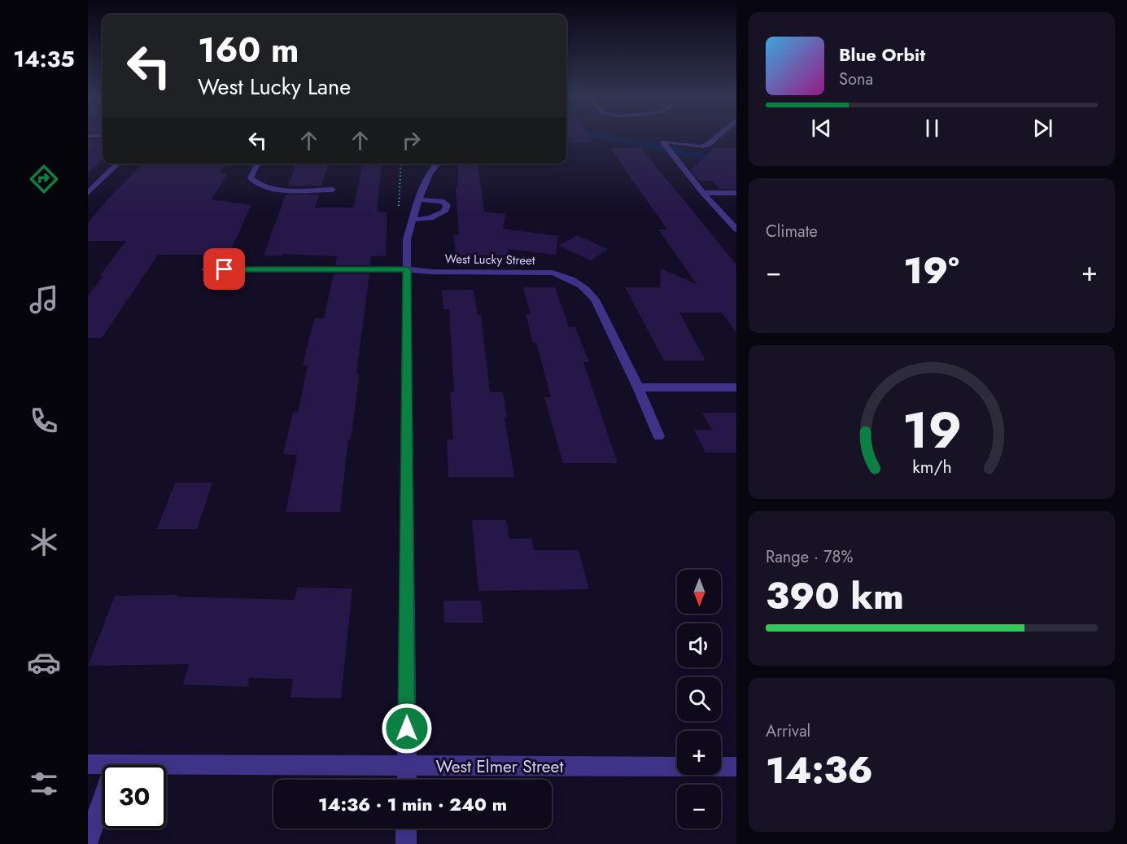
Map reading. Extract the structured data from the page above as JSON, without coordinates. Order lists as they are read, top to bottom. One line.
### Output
{"streets":{"street":["West Lucky Street","West Elmer Street"]},"north":"bottom","page":{"tabs":"14:35","turn":["160 m","West Lucky Lane"],"song":["Blue Orbit","Sona"],"tile":["Climate",["Range · 78%","390 km"],["Arrival","14:36"]],"heat":["−","19°","+"],"map_buttons":["+","−"],"limit":"30","trip":"14:36 · 1 min · 240 m","gauge":["19","km/h"]}}
